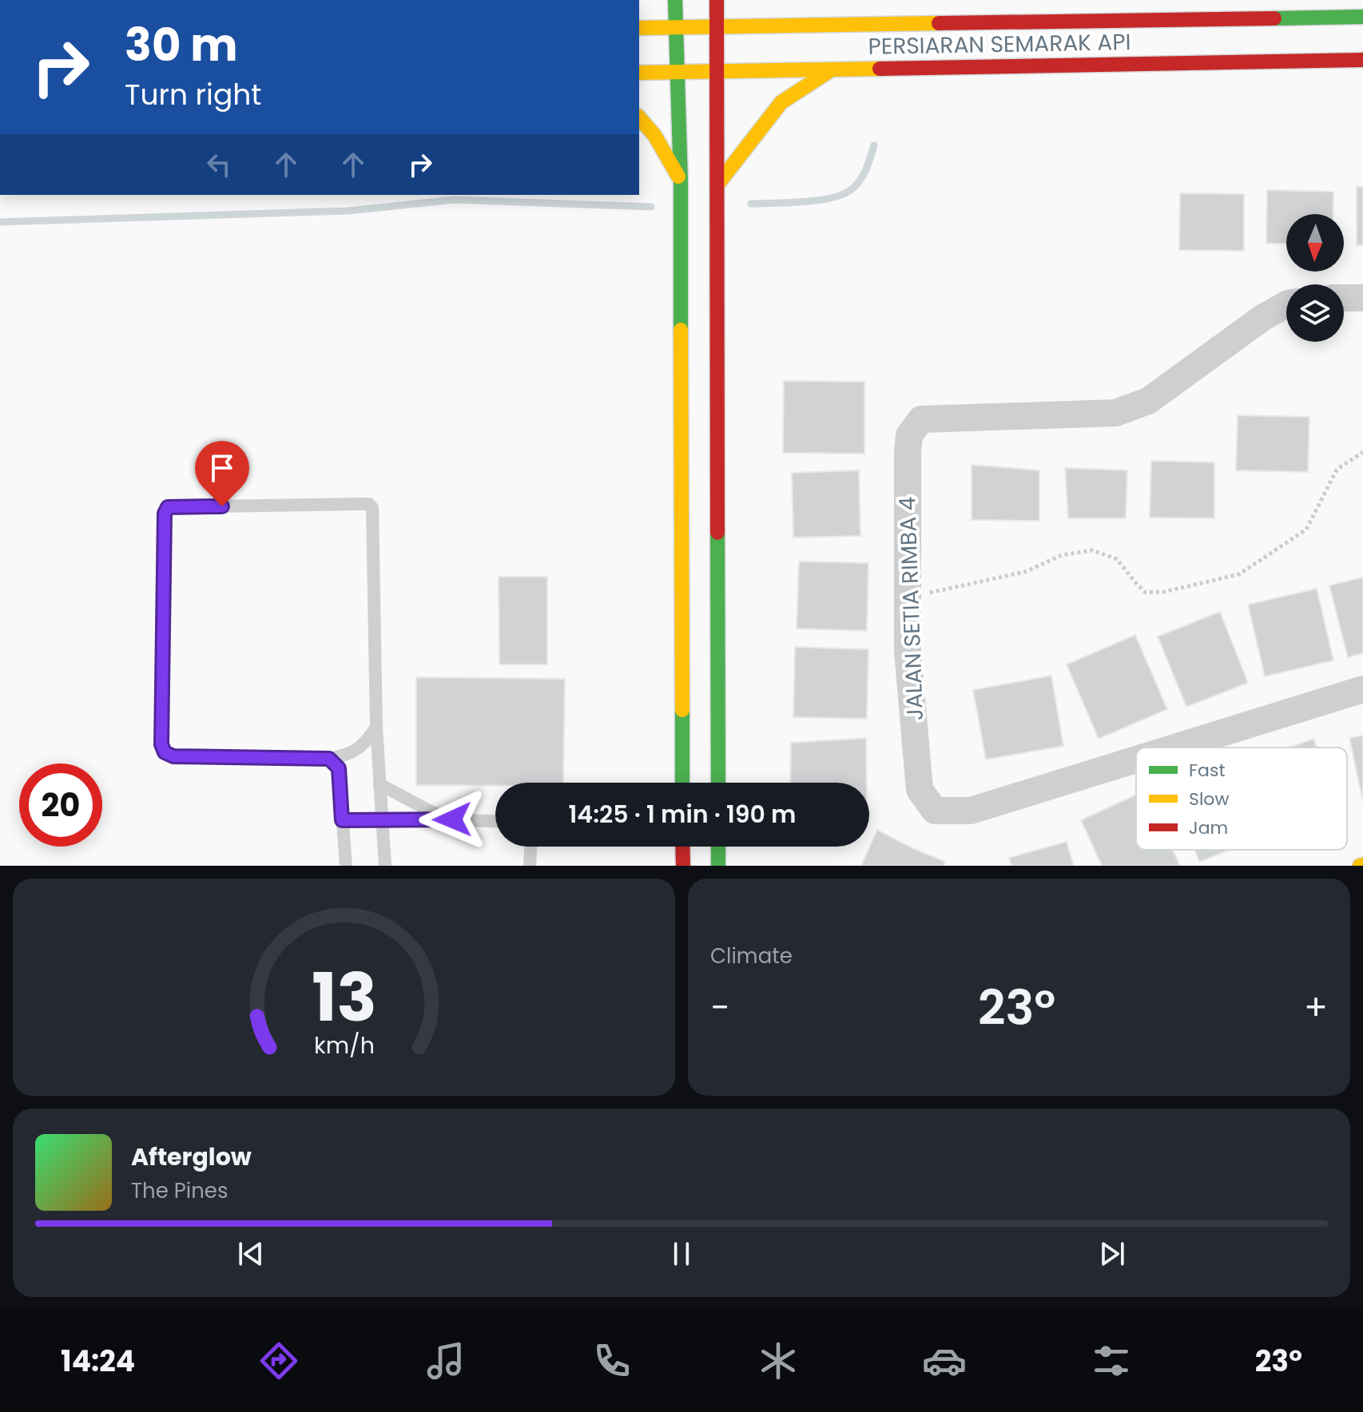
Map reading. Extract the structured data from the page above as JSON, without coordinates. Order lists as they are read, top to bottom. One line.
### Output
{"streets":{"main road":["PERSIARAN SEMARAK API"],"street":["JALAN SETIA RIMBA 4"]},"legend":["Fast","Slow","Jam"],"north":"bottom","page":{"turn":["30 m","Turn right"],"limit":"20","trip":"14:25 · 1 min · 190 m","tile":"Climate","heat":["−","23°","+"],"song":["Afterglow","The Pines"],"tabs":["14:24","23°"],"gauge":["13","km/h"]}}
